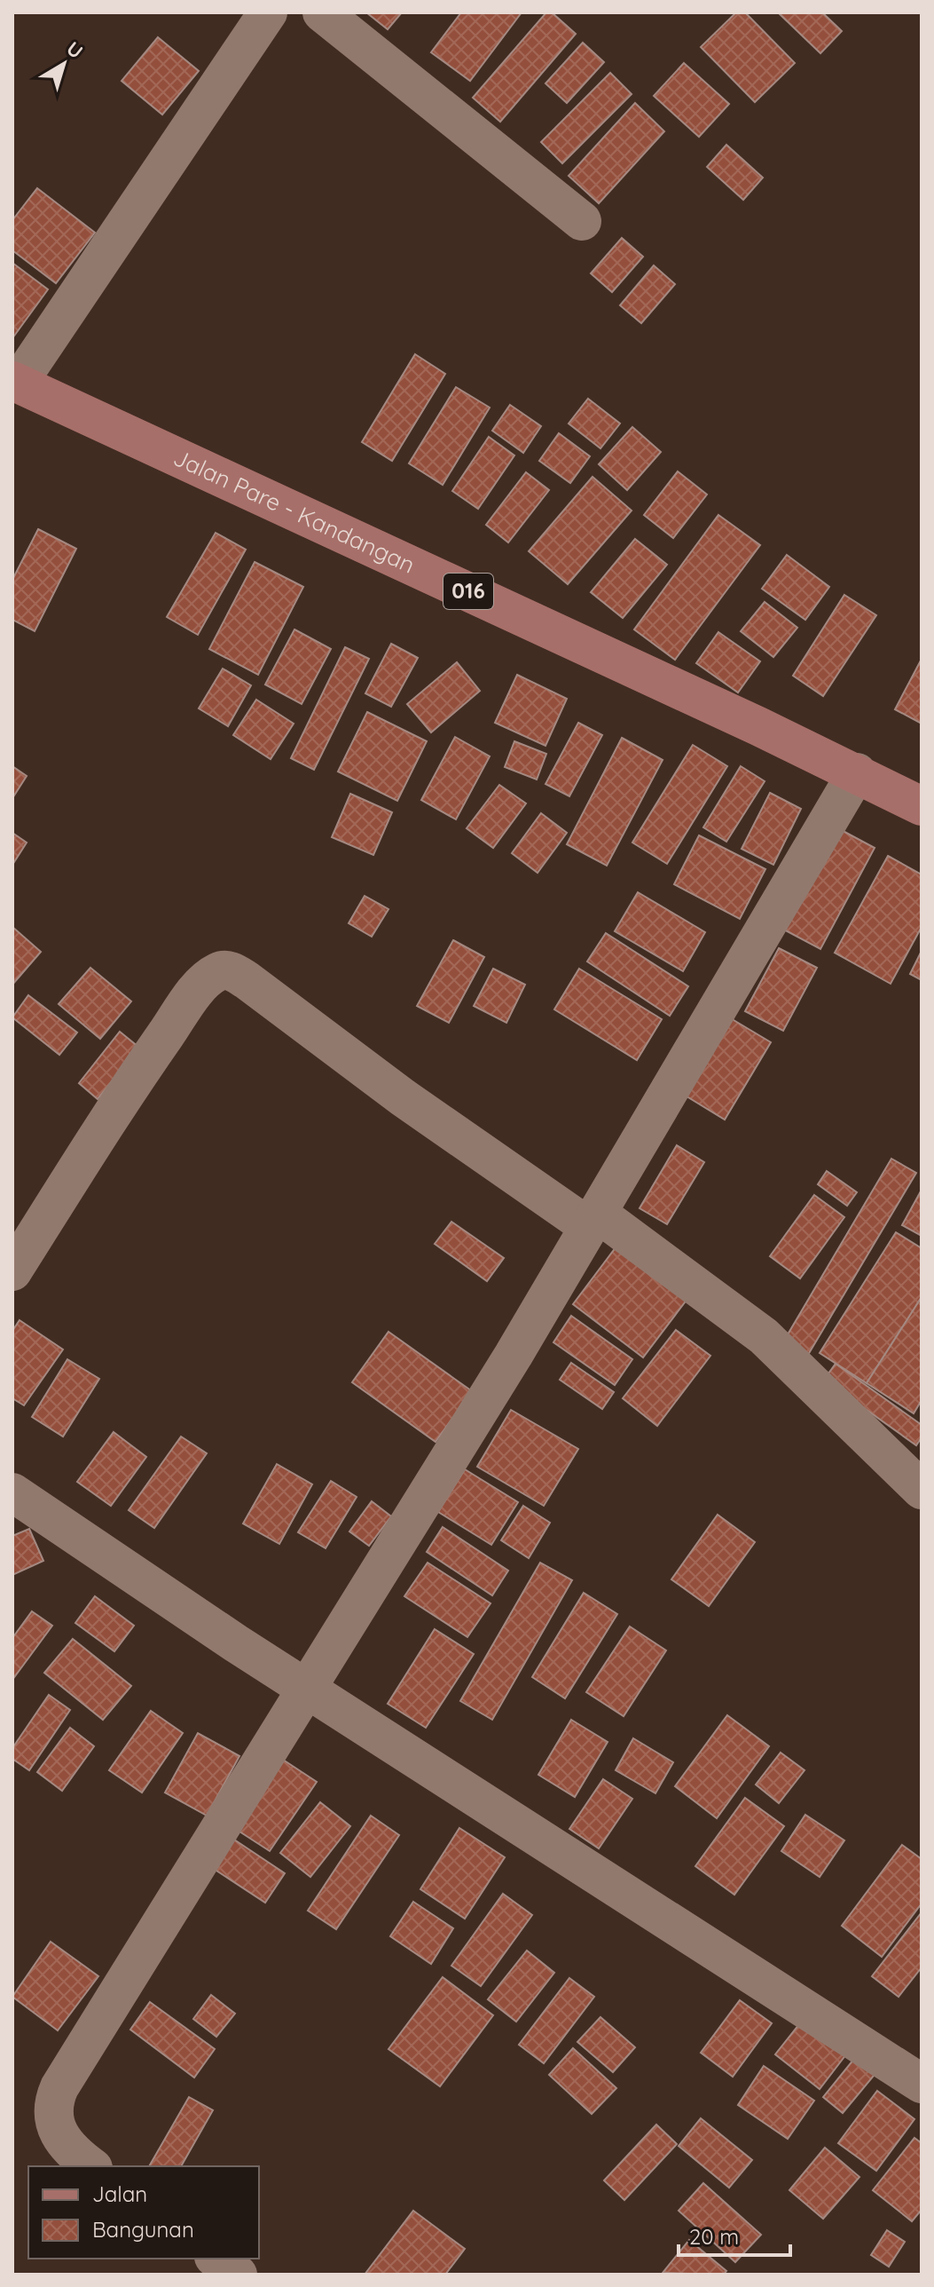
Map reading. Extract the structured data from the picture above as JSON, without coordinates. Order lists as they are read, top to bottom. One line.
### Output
{"streets":{"main road":["Jalan Pare - Kandangan","016"]},"legend":["Jalan","Bangunan"],"scale_bar":"20 m","north":"top right"}
